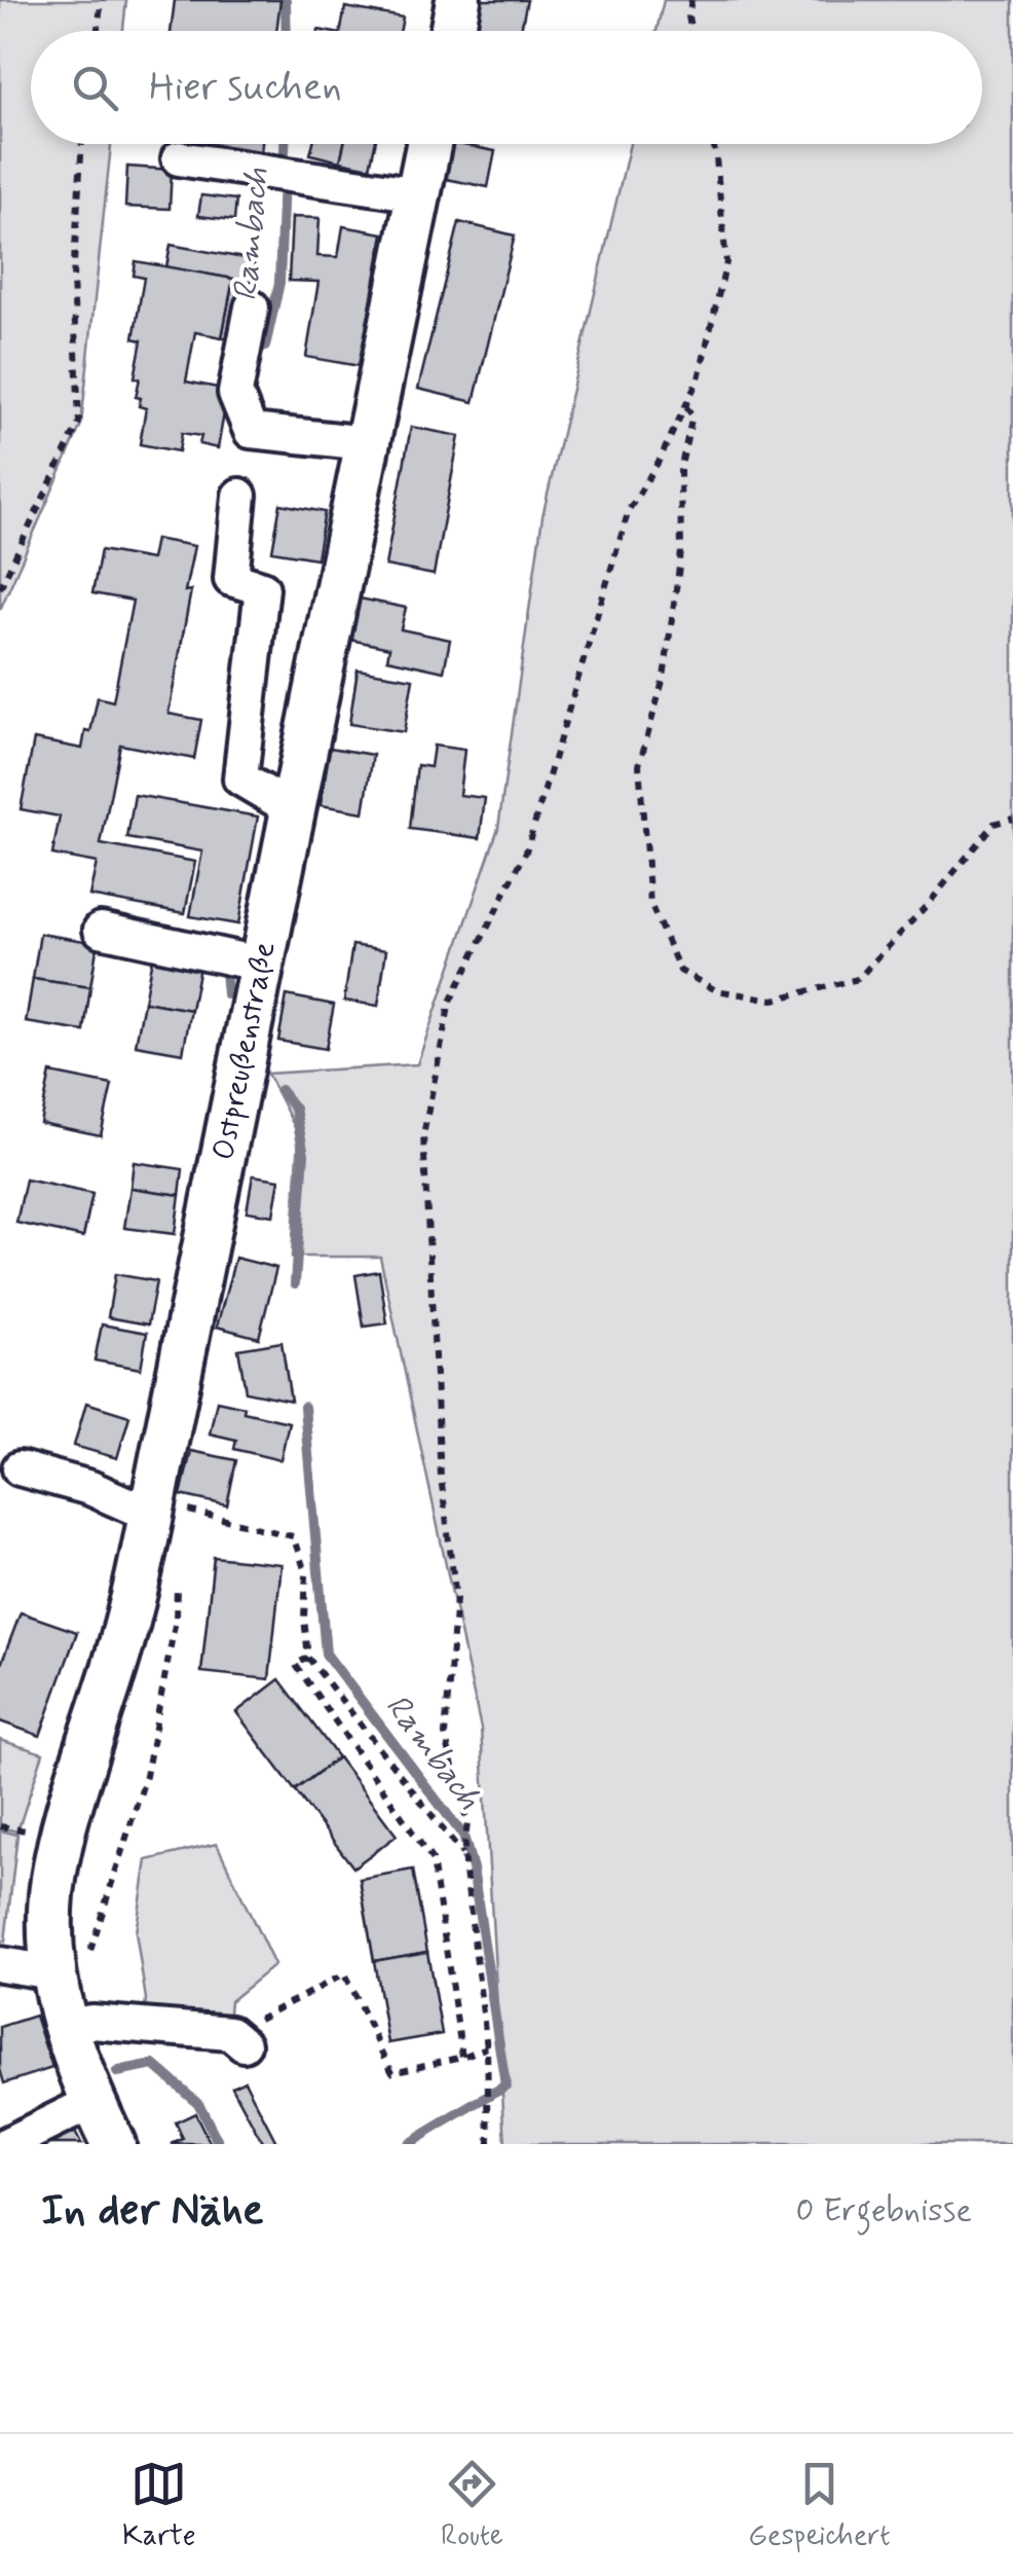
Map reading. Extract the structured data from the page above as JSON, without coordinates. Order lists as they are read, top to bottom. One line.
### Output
{"streets":{"main road":["Ostpreußenstraße"]},"water":["Rambach"],"page":{"search":"Hier suchen","heading":["In der Nähe","0 Ergebnisse"],"nav":["Karte","Route","Gespeichert"]}}
